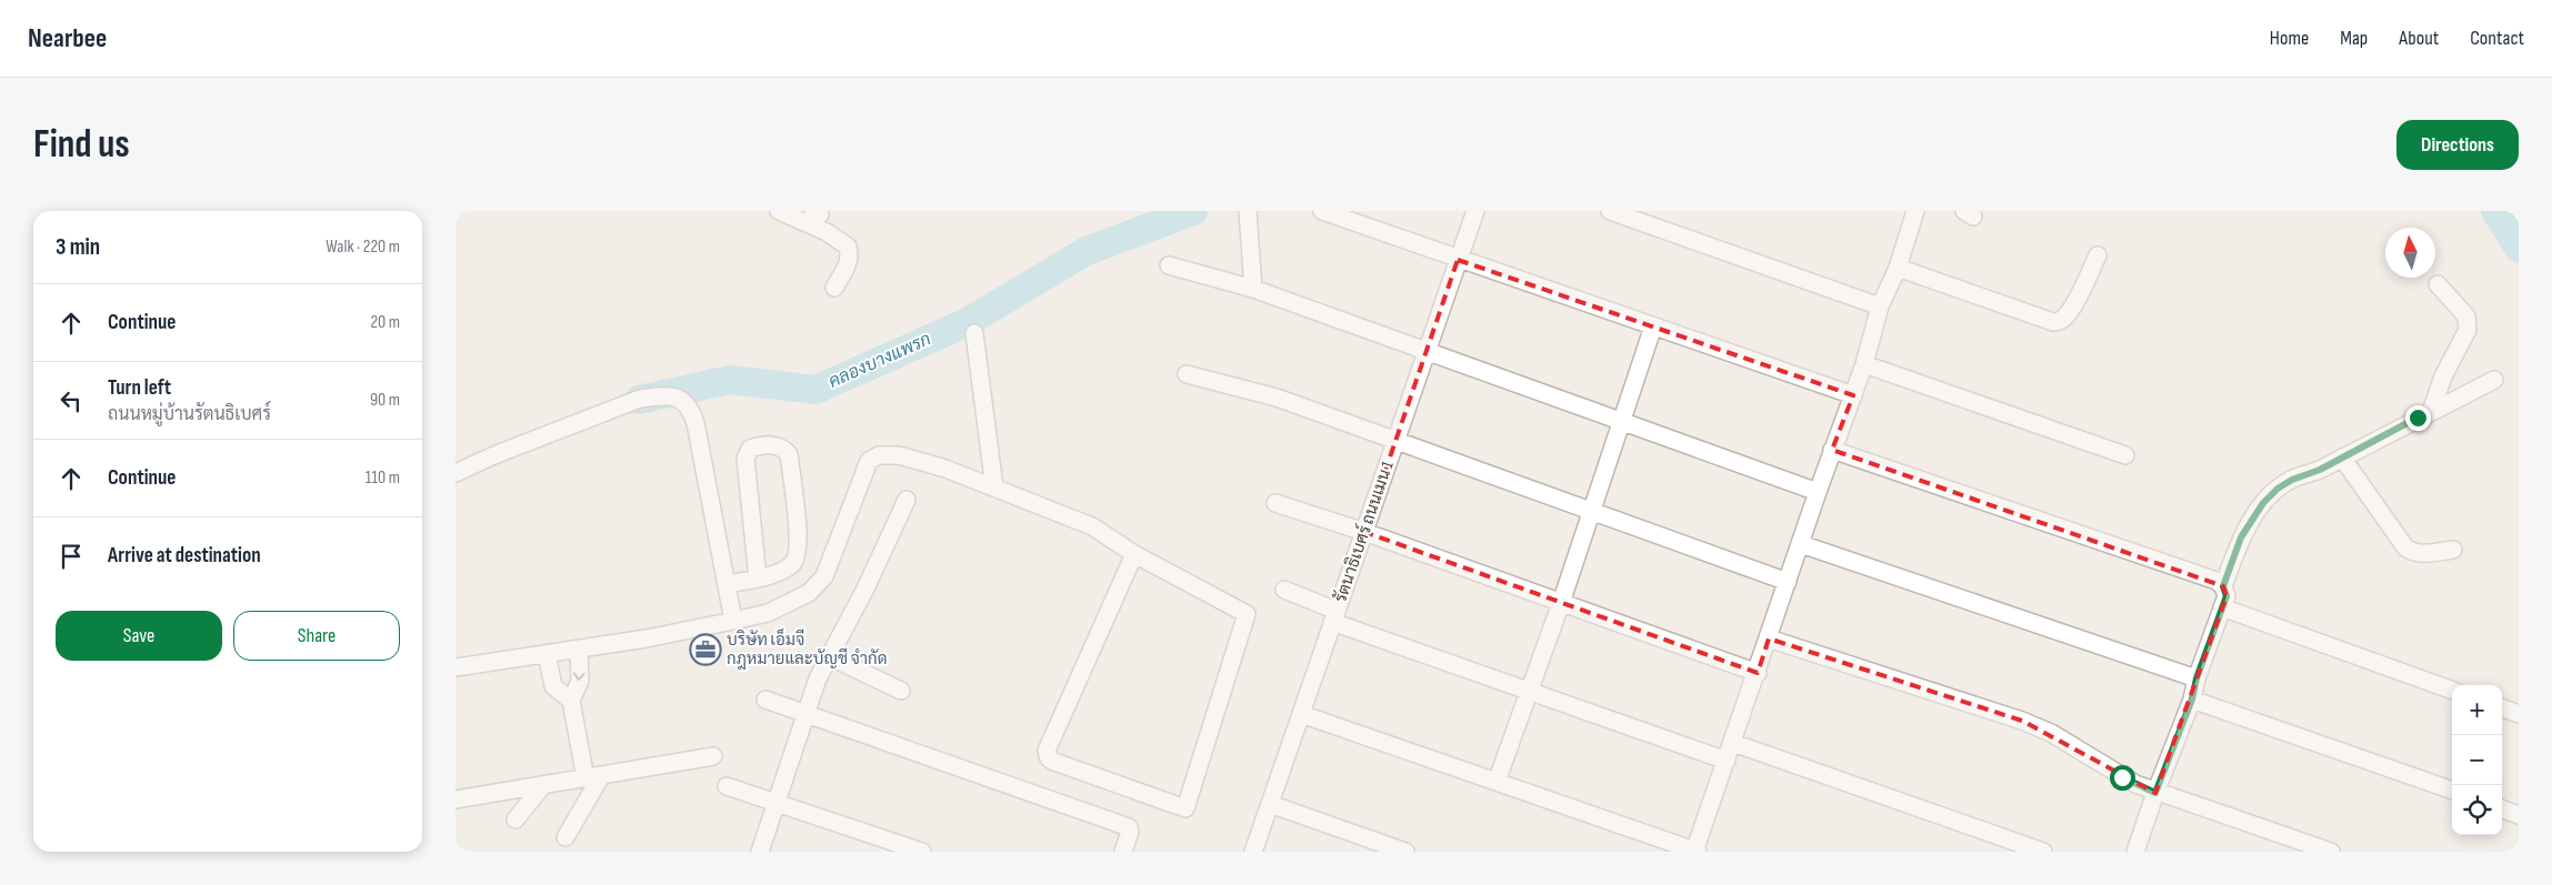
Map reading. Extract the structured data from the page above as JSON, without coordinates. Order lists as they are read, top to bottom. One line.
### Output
{"streets":{"street":["รัตนาธิเบศร์ ถนนเมน 1"]},"water":["คลองบางแพรก"],"places":{"office":["บริษัท เอ็มจี กฎหมายและบัญชี จำกัด"]},"north":"top","page":{"header":"Nearbee","nav":["Home","Map","About","Contact"],"buttons":["Directions",["Save","Share"]],"title":"Find us","heading":["3 min","Walk · 220 m"],"list":[["Continue","20 m"],["Turn left","ถนนหมู่บ้านรัตนธิเบศร์","90 m"],["Continue","110 m"],"Arrive at destination"],"map_buttons":["+","−"]}}
